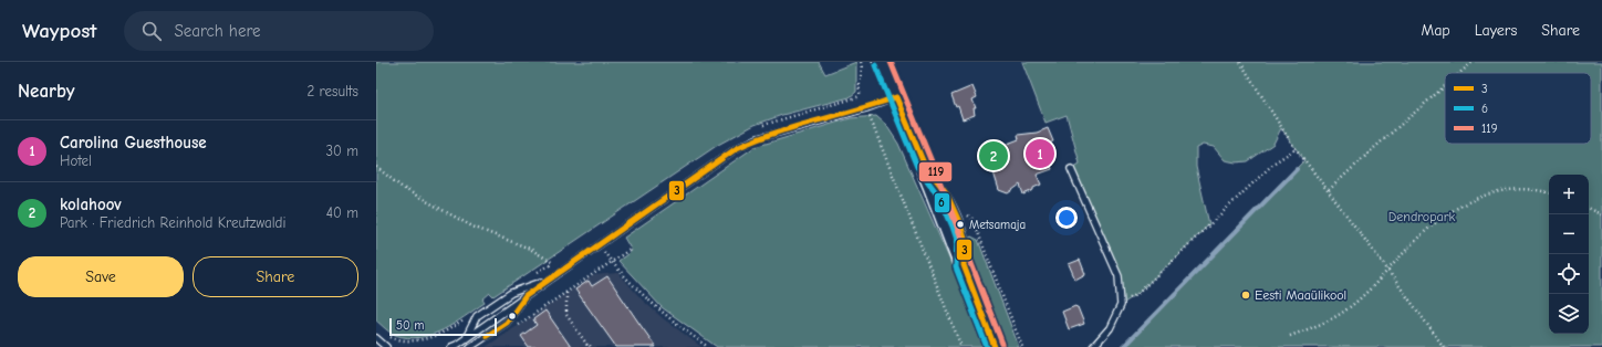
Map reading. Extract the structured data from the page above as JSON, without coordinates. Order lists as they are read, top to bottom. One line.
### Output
{"parks":["Dendropark"],"places":["Metsamaja","Eesti Maaülikool"],"lines":["transit line 119","transit line 6","transit line 3"],"legend":["3","6","119"],"scale_bar":"50 m","page":{"header":"Waypost","search":"Search here","nav":["Map","Layers","Share"],"heading":["Nearby","2 results"],"list":[{"mark":"1","name":"Carolina Guesthouse","note":"Hotel","value":"30 m"},{"mark":"2","name":"kolahoov","note":"Park · Friedrich Reinhold Kreutzwaldi","value":"40 m"}],"pins":["1","2"],"map_buttons":["+","−"],"buttons":["Save","Share"],"scale":"50 m"}}
